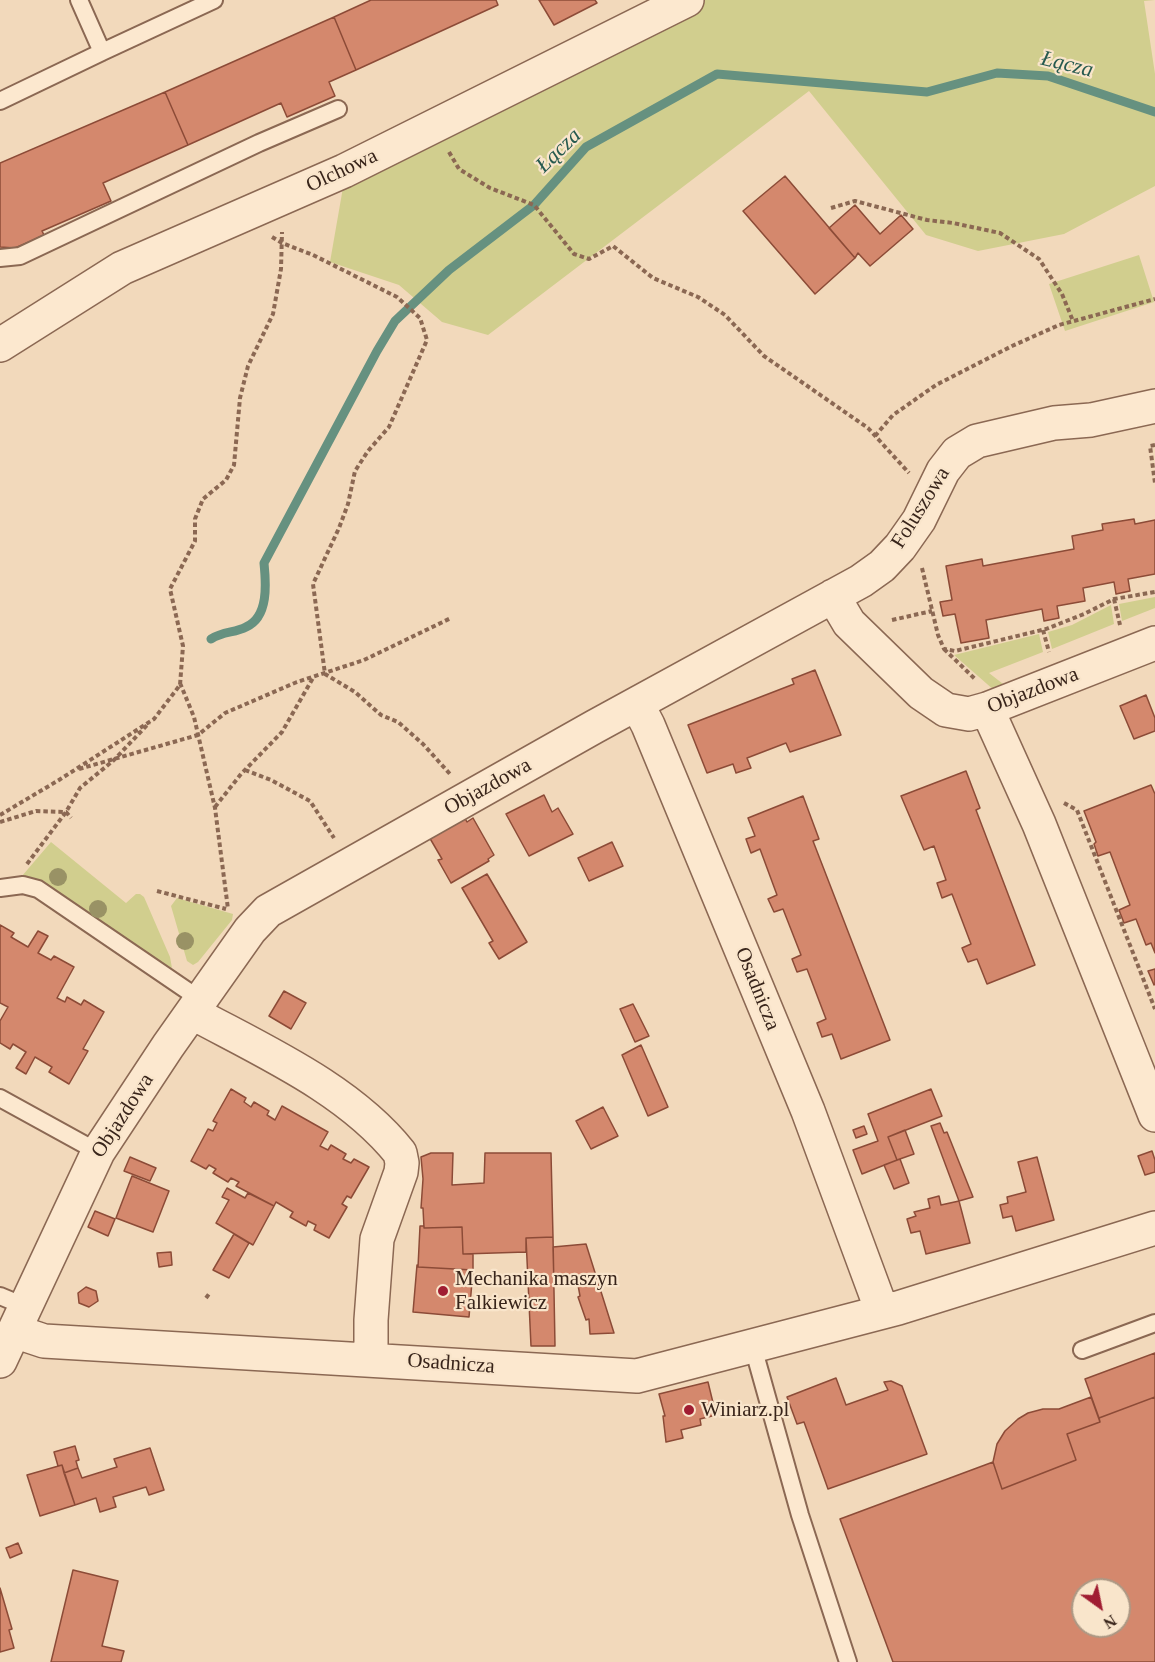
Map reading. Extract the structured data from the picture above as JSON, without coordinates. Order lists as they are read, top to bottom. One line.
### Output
{"streets":{"street":["Olchowa","Foluszowa","Objazdowa","Osadnicza"]},"crossings":[["Foluszowa","Objazdowa"],["Objazdowa","Osadnicza"]],"water":["Łącza"],"places":["Mechanika maszyn Falkiewicz","Winiarz.pl"],"north":"bottom right"}
